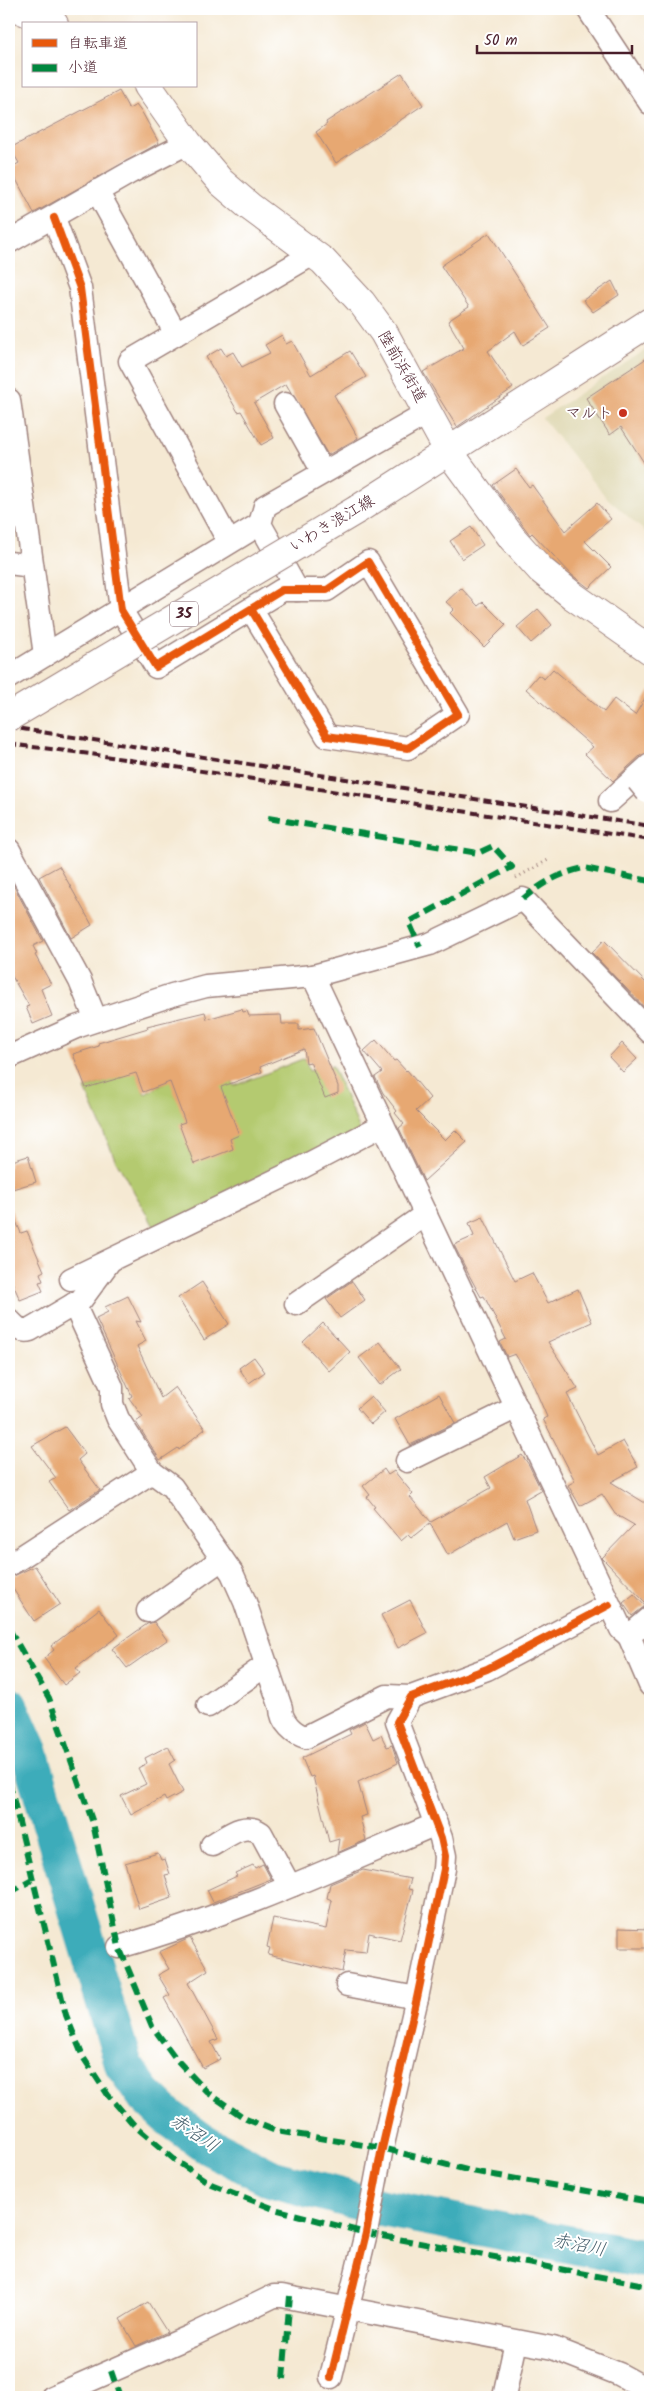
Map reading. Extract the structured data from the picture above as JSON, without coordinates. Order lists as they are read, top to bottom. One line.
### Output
{"streets":{"street":["陸前浜街道","いわき浪江線","35"]},"crossings":[["陸前浜街道","いわき浪江線"]],"water":["赤沼川"],"places":["マルト"],"legend":["自転車道","小道"],"scale_bar":"50 m"}
